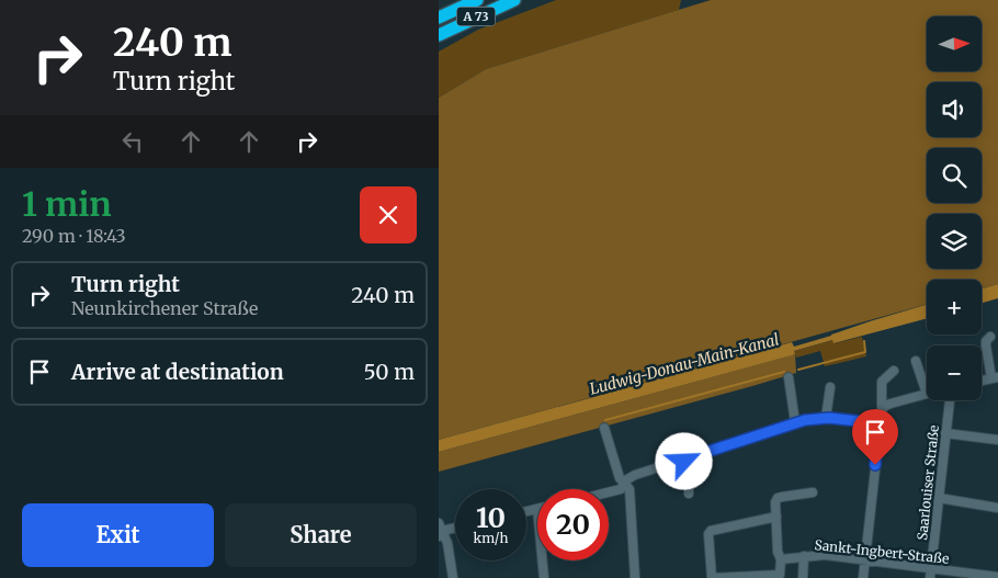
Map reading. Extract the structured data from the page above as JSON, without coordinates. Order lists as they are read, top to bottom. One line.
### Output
{"streets":{"highway":["A 73"],"street":["Saarlouiser Straße","Sankt-Ingbert-Straße"]},"crossings":[["Saarlouiser Straße","Sankt-Ingbert-Straße"]],"water":["Ludwig-Donau-Main-Kanal"],"north":"right","page":{"turn":["240 m","Turn right"],"map_buttons":["+","−"],"heading":["1 min","290 m · 18:43"],"list":[{"name":"Turn right","note":"Neunkirchener Straße","value":"240 m"},{"name":"Arrive at destination","value":"50 m"}],"speed":"10 km/h","limit":"20","buttons":["Exit","Share"]}}
